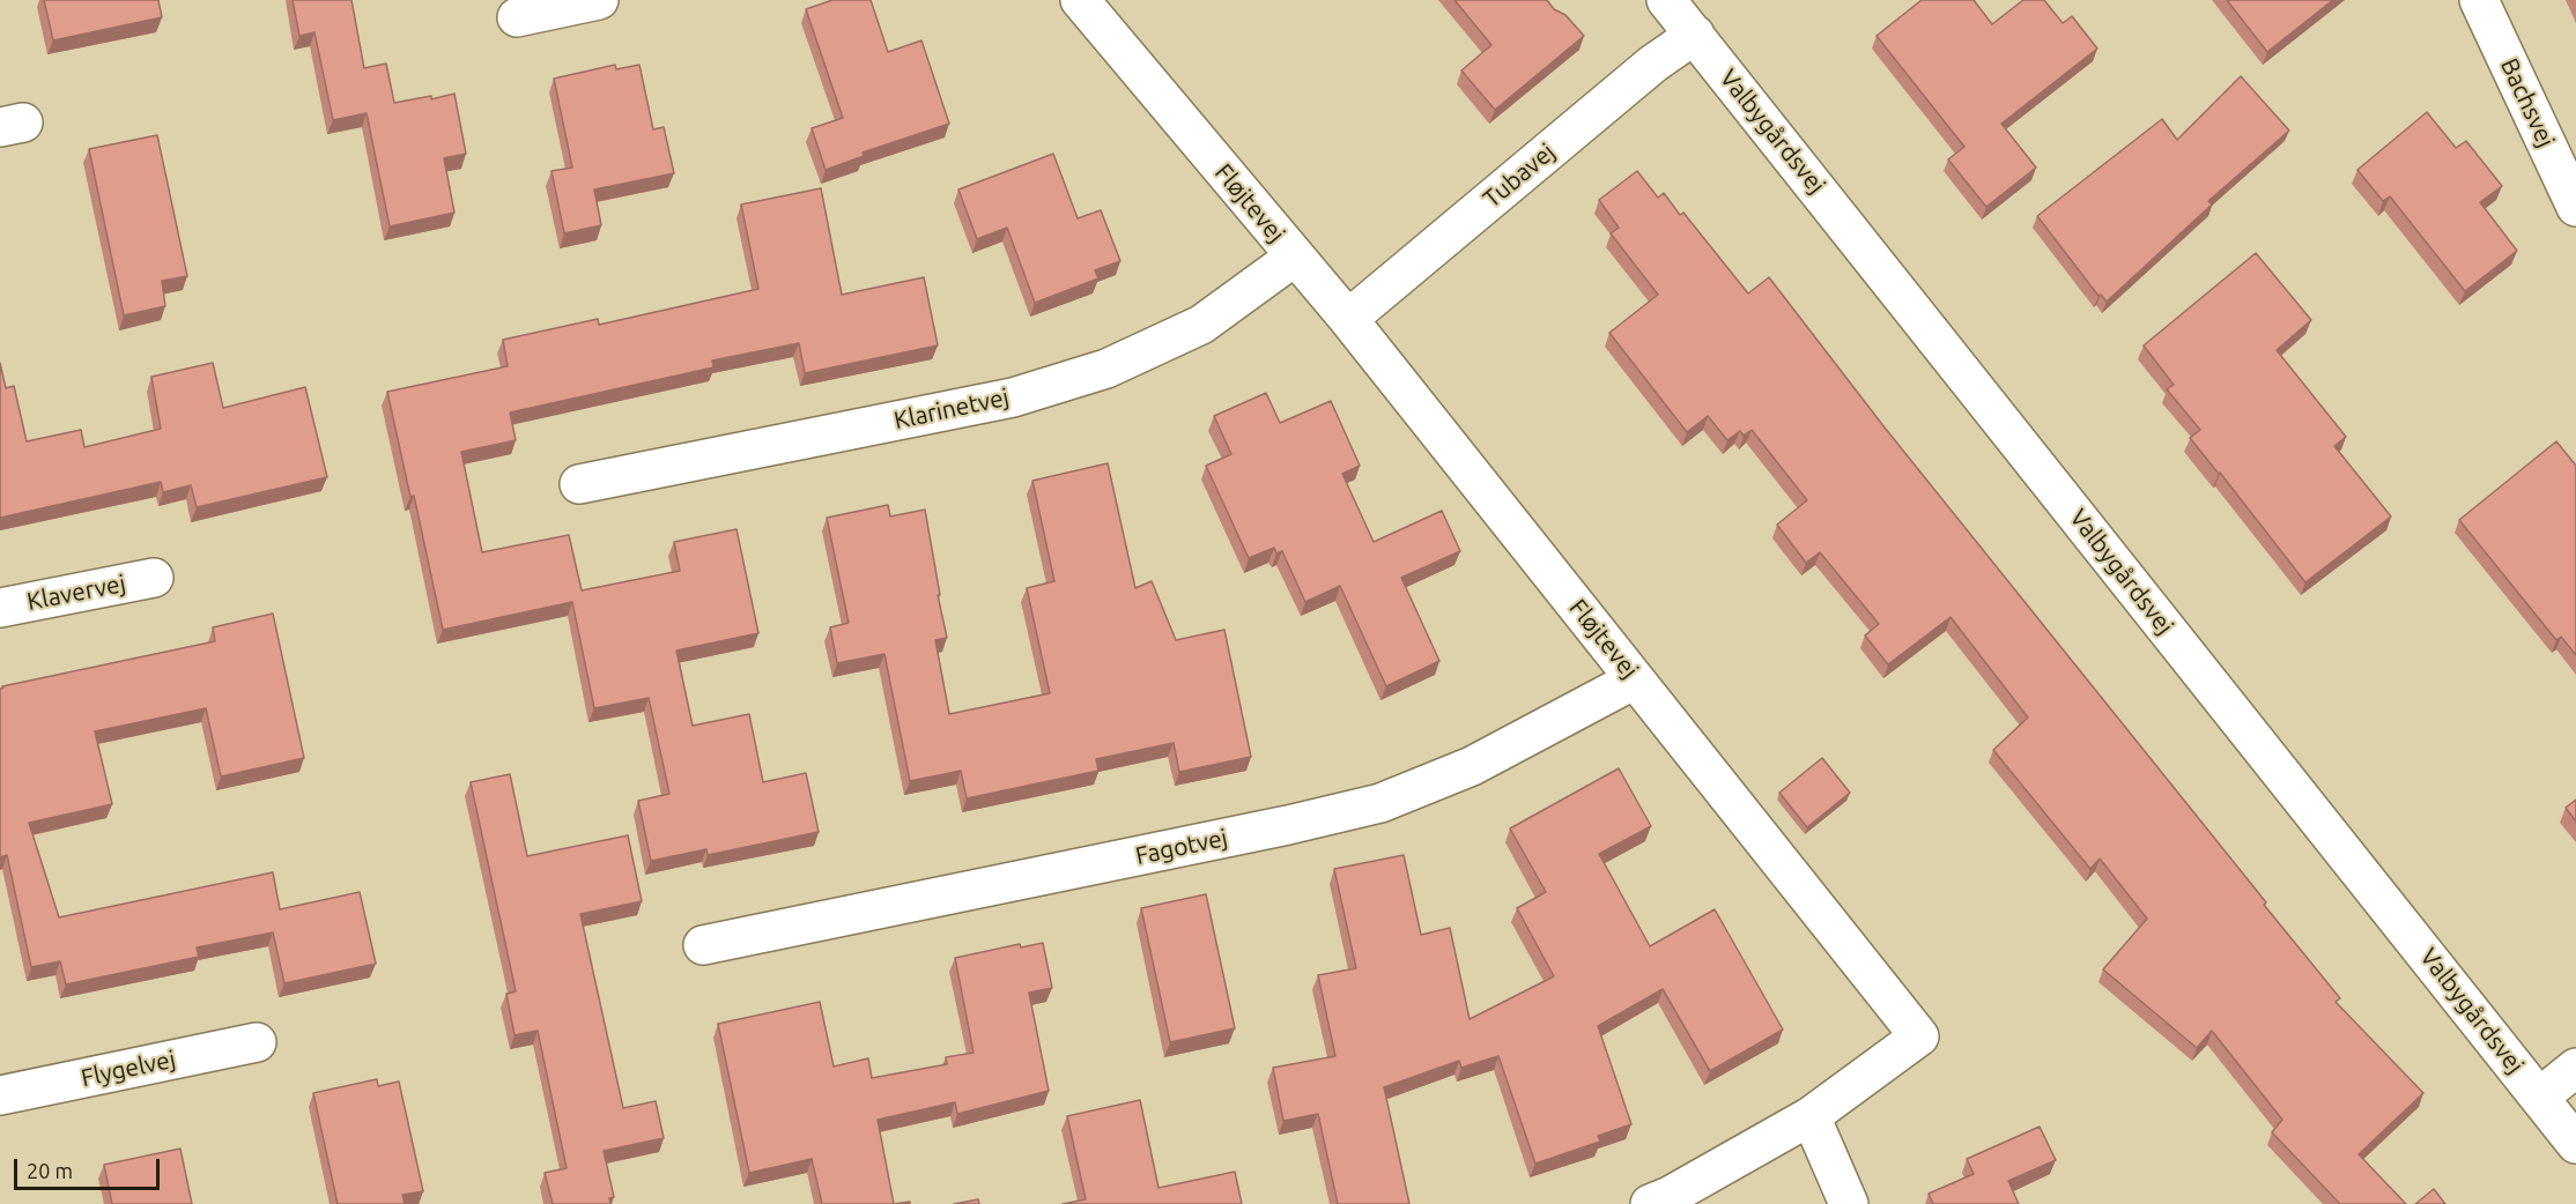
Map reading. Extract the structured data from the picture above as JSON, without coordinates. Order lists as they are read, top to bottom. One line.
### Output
{"streets":{"street":["Bachsvej","Valbygårdsvej","Tubavej","Fløjtevej","Klarinetvej","Klavervej","Fagotvej","Flygelvej"]},"crossings":[["Valbygårdsvej","Tubavej"],["Tubavej","Fløjtevej"],["Fløjtevej","Klarinetvej"],["Fløjtevej","Fagotvej"]],"scale_bar":"20 m"}
